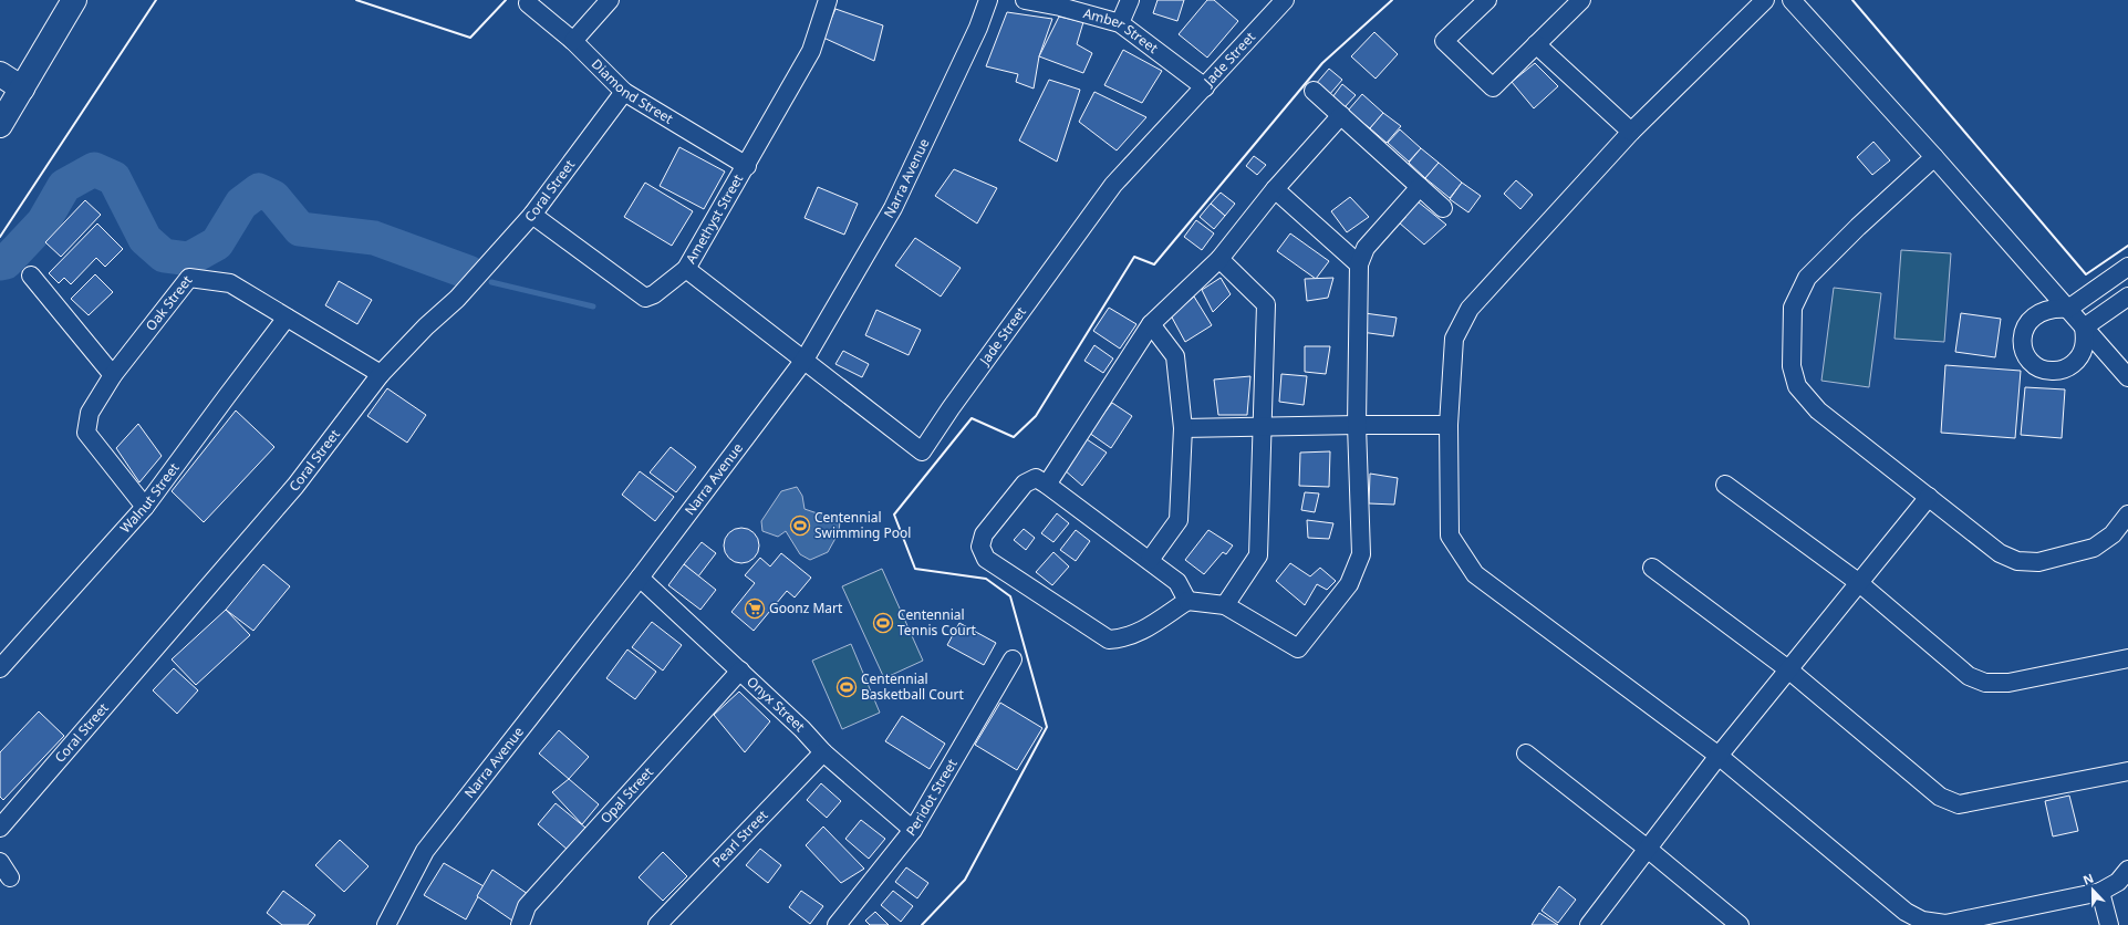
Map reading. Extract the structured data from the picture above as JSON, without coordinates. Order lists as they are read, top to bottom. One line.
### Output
{"streets":{"street":["Amber Street","Jade Street","Diamond Street","Narra Avenue","Coral Street","Amethyst Street","Oak Street","Walnut Street","Onyx Street","Opal Street","Peridot Street","Pearl Street"]},"crossings":[["Amber Street","Jade Street"],["Jade Street","Narra Avenue"],["Jade Street","Amethyst Street"],["Diamond Street","Coral Street"],["Diamond Street","Amethyst Street"],["Narra Avenue","Onyx Street"],["Coral Street","Amethyst Street"],["Coral Street","Oak Street"],["Oak Street","Walnut Street"],["Onyx Street","Opal Street"],["Onyx Street","Peridot Street"],["Onyx Street","Pearl Street"]],"places":{"sports":["Centennial Swimming Pool","Centennial Tennis Court","Centennial Basketball Court"],"supermarket":["Goonz Mart"]},"north":"top"}
